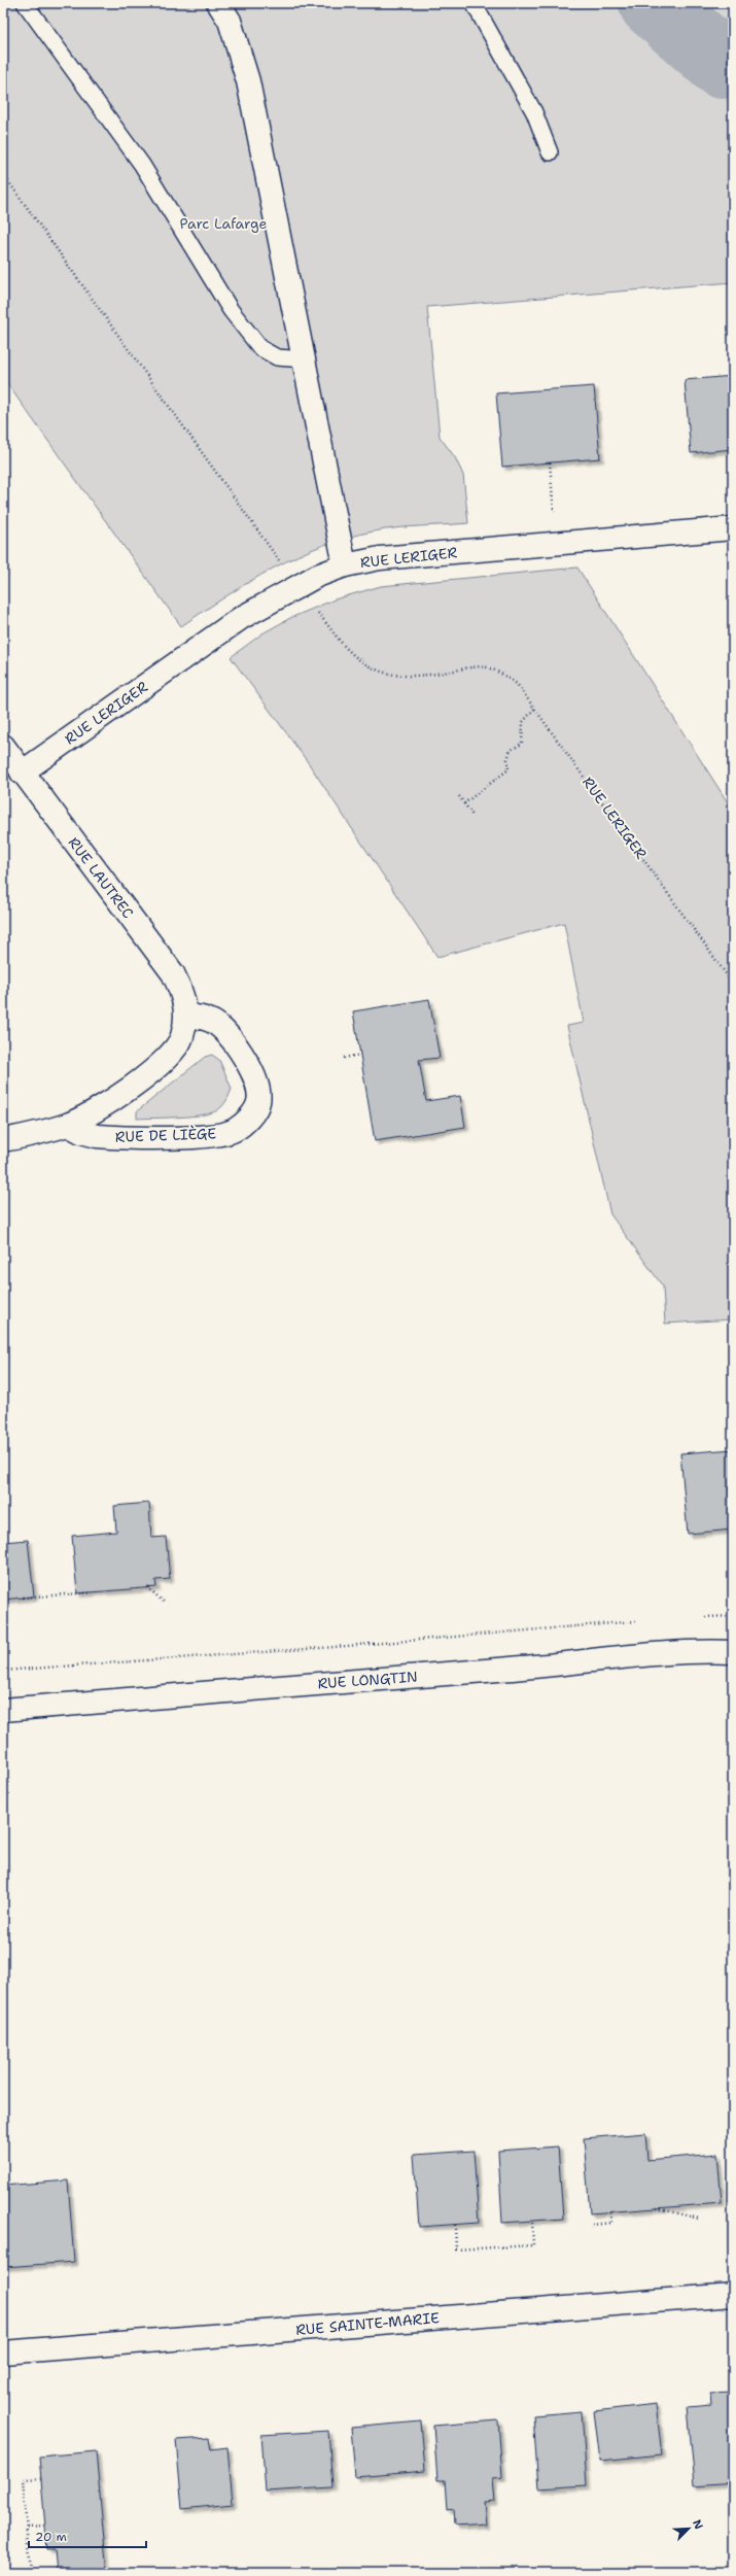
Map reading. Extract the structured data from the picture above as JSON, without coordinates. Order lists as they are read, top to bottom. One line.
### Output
{"streets":{"street":["RUE LERIGER","RUE LAUTREC","RUE DE LIÈGE","RUE LONGTIN","RUE SAINTE-MARIE"]},"crossings":[["RUE LERIGER","RUE LAUTREC"],["RUE LAUTREC","RUE DE LIÈGE"]],"parks":["Parc Lafarge"],"scale_bar":"20 m","north":"top right"}
